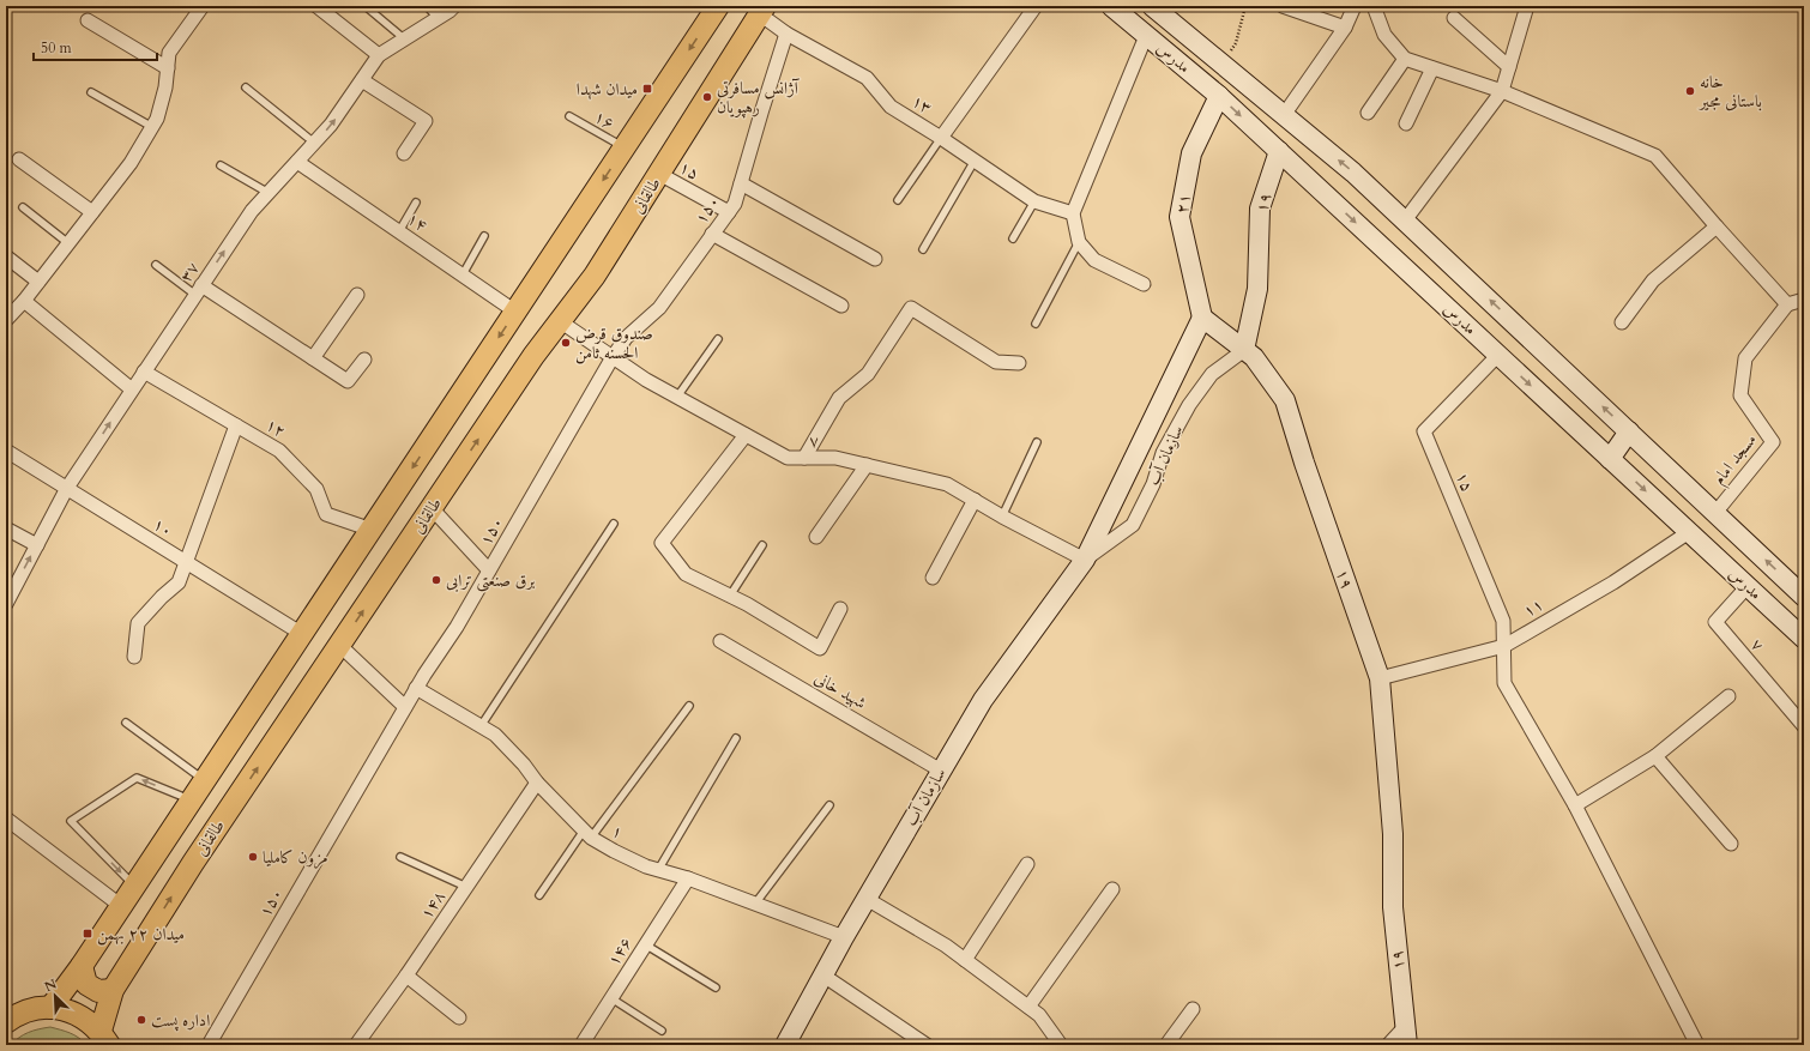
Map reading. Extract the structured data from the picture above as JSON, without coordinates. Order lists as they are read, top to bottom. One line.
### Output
{"streets":{"main road":["طالقانی"],"street":["مدرس","۱۳","۱۵","۱۹","۲۱","۱۵۰","۱۴","۳۷","۱۲","۷","سازمان آب","مسجد امام","۱۰","۱۱","شهید خانی","۱","۱۴۸","۱۴۶"],"lane":["۱۶"]},"crossings":[["مدرس","۱۵"],["مدرس","۱۹"],["مدرس","۲۱"],["مدرس","۷"],["مدرس","مسجد امام"],["مدرس","۱۱"],["۱۳","طالقانی"],["۱۳","۱۵۰"],["۱۵","طالقانی"],["۱۵","۱۵۰"],["۱۵","۱۱"],["طالقانی","۷"],["۱۹","سازمان آب"],["۱۹","۱۱"],["۲۱","سازمان آب"],["۱۵۰","۷"],["۱۵۰","۱"],["۱۴","۳۷"],["۳۷","۱۲"],["۳۷","۱۰"],["۷","سازمان آب"],["سازمان آب","شهید خانی"],["سازمان آب","۱"],["۱","۱۴۸"],["۱","۱۴۶"]],"one_way":["۳۷"],"places":{"transit":["میدان شهدا","میدان ۲۲ بهمن"],"other":["خانه باستانی مجیر","آژانس مسافرتی رهپویان","صندوق قرض الحسنه ثامن","برق صنعتی ترابی","مزون کاملیا","اداره پست"]},"scale_bar":"50 m","north":"top left"}
